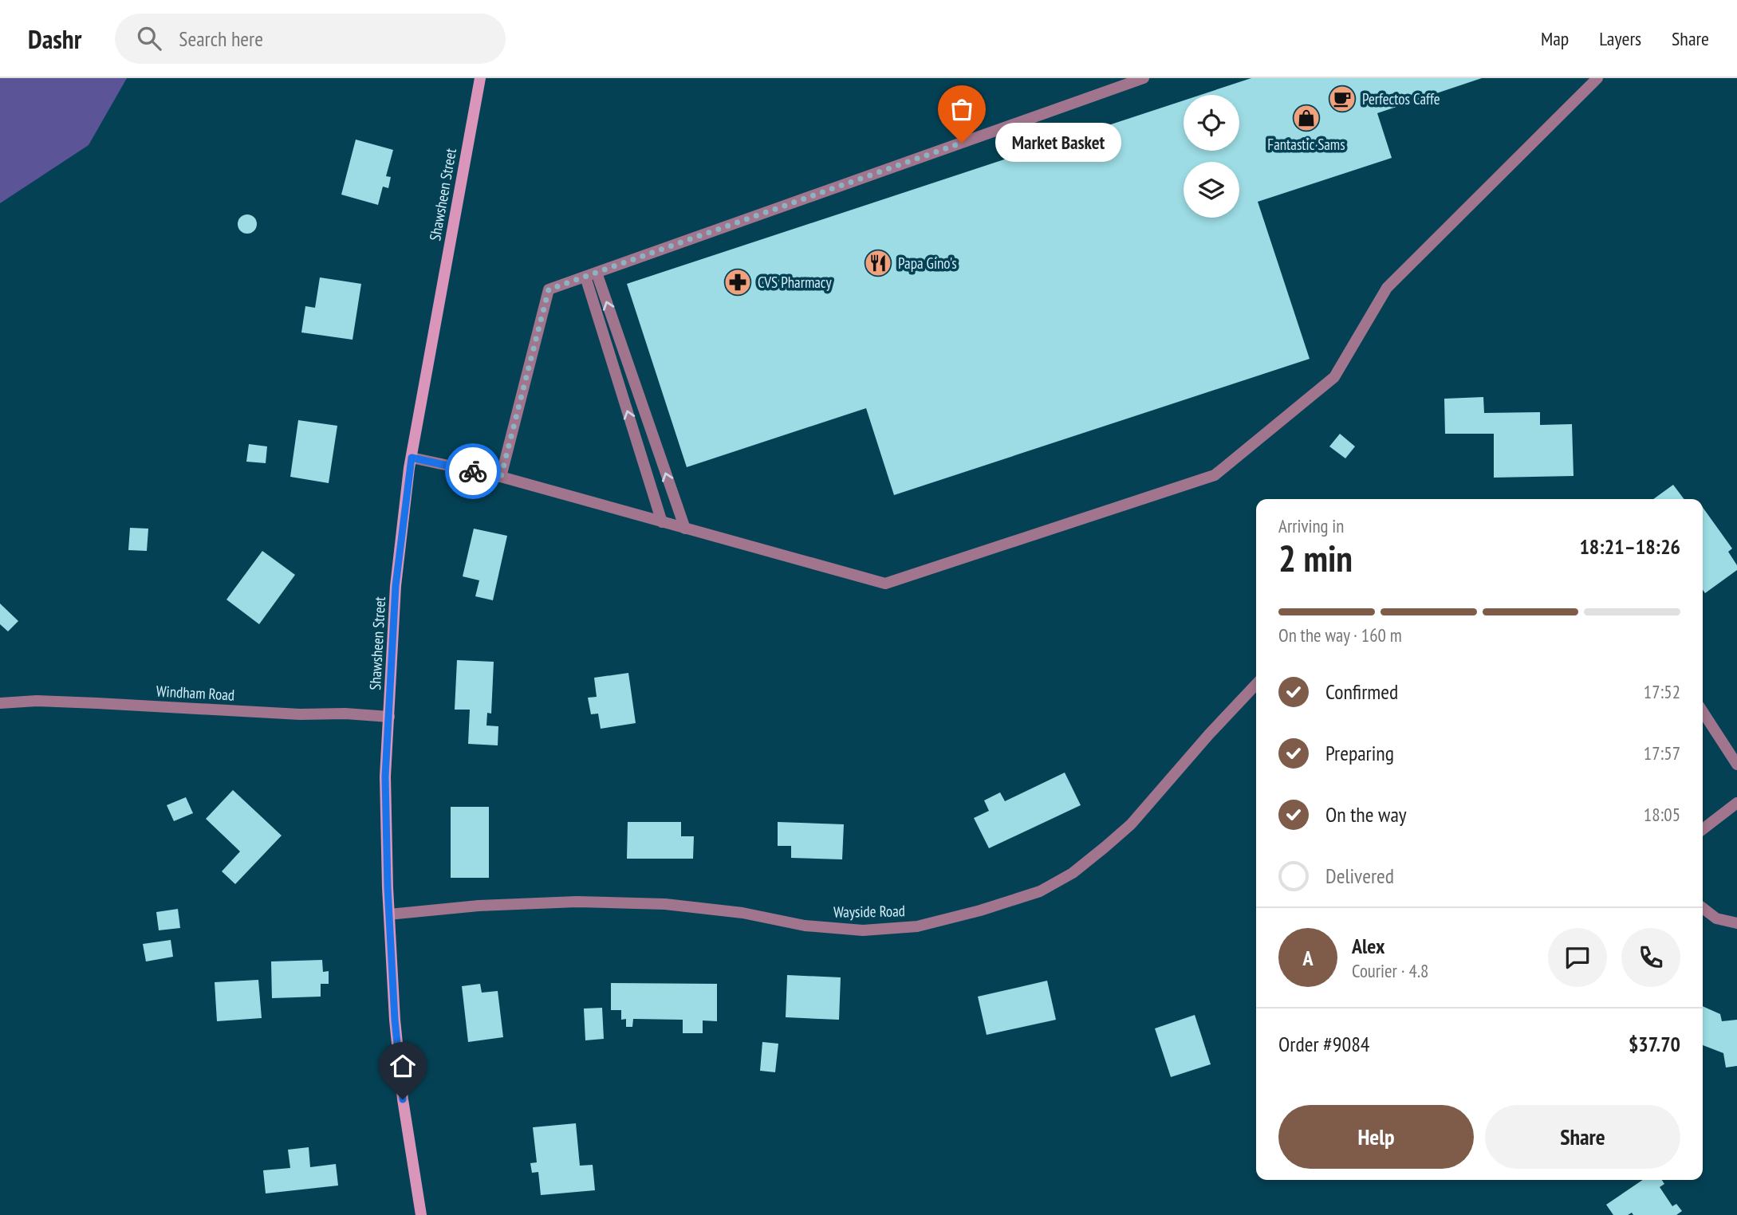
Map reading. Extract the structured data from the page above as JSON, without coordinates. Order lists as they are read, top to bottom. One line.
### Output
{"streets":{"main road":["Shawsheen Street"],"street":["Windham Road","Wayside Road"]},"crossings":[["Shawsheen Street","Windham Road"],["Shawsheen Street","Wayside Road"]],"places":{"cafe":["Perfectos Caffe"],"shop":["Fantastic Sams"],"other":["Market Basket"],"restaurant":["Papa Gino's"],"pharmacy":["CVS Pharmacy"]},"page":{"header":"Dashr","search":"Search here","nav":["Map","Layers","Share"],"bubble":"Market Basket","heading":["2 min","Arriving in","18:21–18:26"],"panel":["Alex","Courier · 4.8","Order #9084","$37.70"],"bar":"On the way · 160 m","list":[["Confirmed","17:52"],["Preparing","17:57"],["On the way","18:05"],"Delivered"],"round":"A","buttons":["Help","Share"]}}
